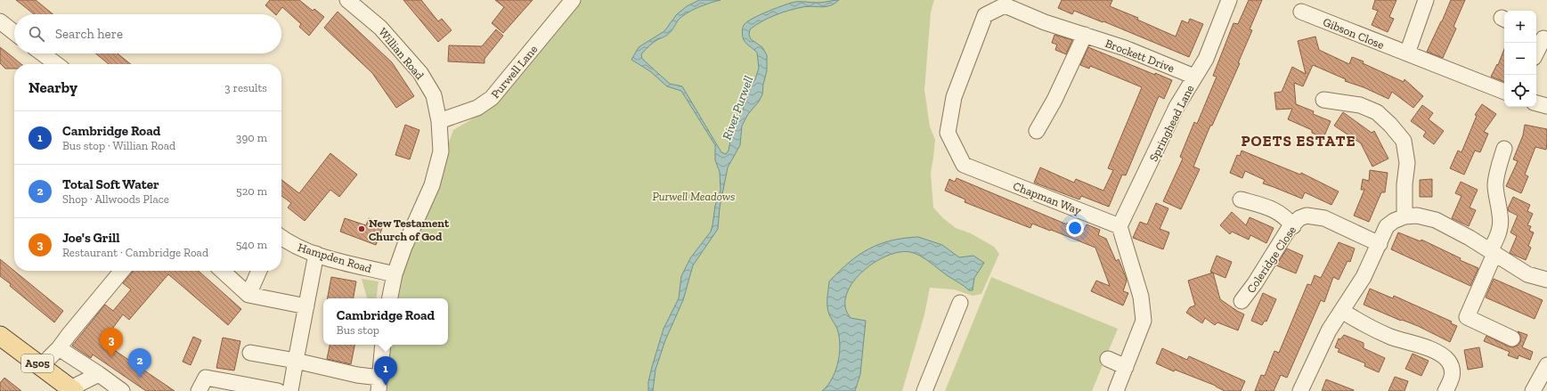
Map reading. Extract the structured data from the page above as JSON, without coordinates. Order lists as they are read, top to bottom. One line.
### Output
{"streets":{"main road":["A505"],"street":["Gibson Close","Willian Road","Brockett Drive","Purwell Lane","Springhead Lane","Chapman Way","Hampden Road","Coleridge Close"]},"crossings":[["Willian Road","Purwell Lane"],["Willian Road","Hampden Road"],["Brockett Drive","Springhead Lane"],["Brockett Drive","Chapman Way"],["Springhead Lane","Chapman Way"]],"districts":["POETS ESTATE"],"water":["River Purwell"],"parks":["Purwell Meadows"],"places":["New Testament Church of God"],"page":{"map_buttons":["+","−"],"search":"Search here","heading":["Nearby","3 results"],"list":[{"mark":"1","name":"Cambridge Road","note":"Bus stop · Willian Road","value":"390 m"},{"mark":"2","name":"Total Soft Water","note":"Shop · Allwoods Place","value":"520 m"},{"mark":"3","name":"Joe's Grill","note":"Restaurant · Cambridge Road","value":"540 m"}],"popup":["Cambridge Road","Bus stop"],"pins":["3","2","1"]}}
